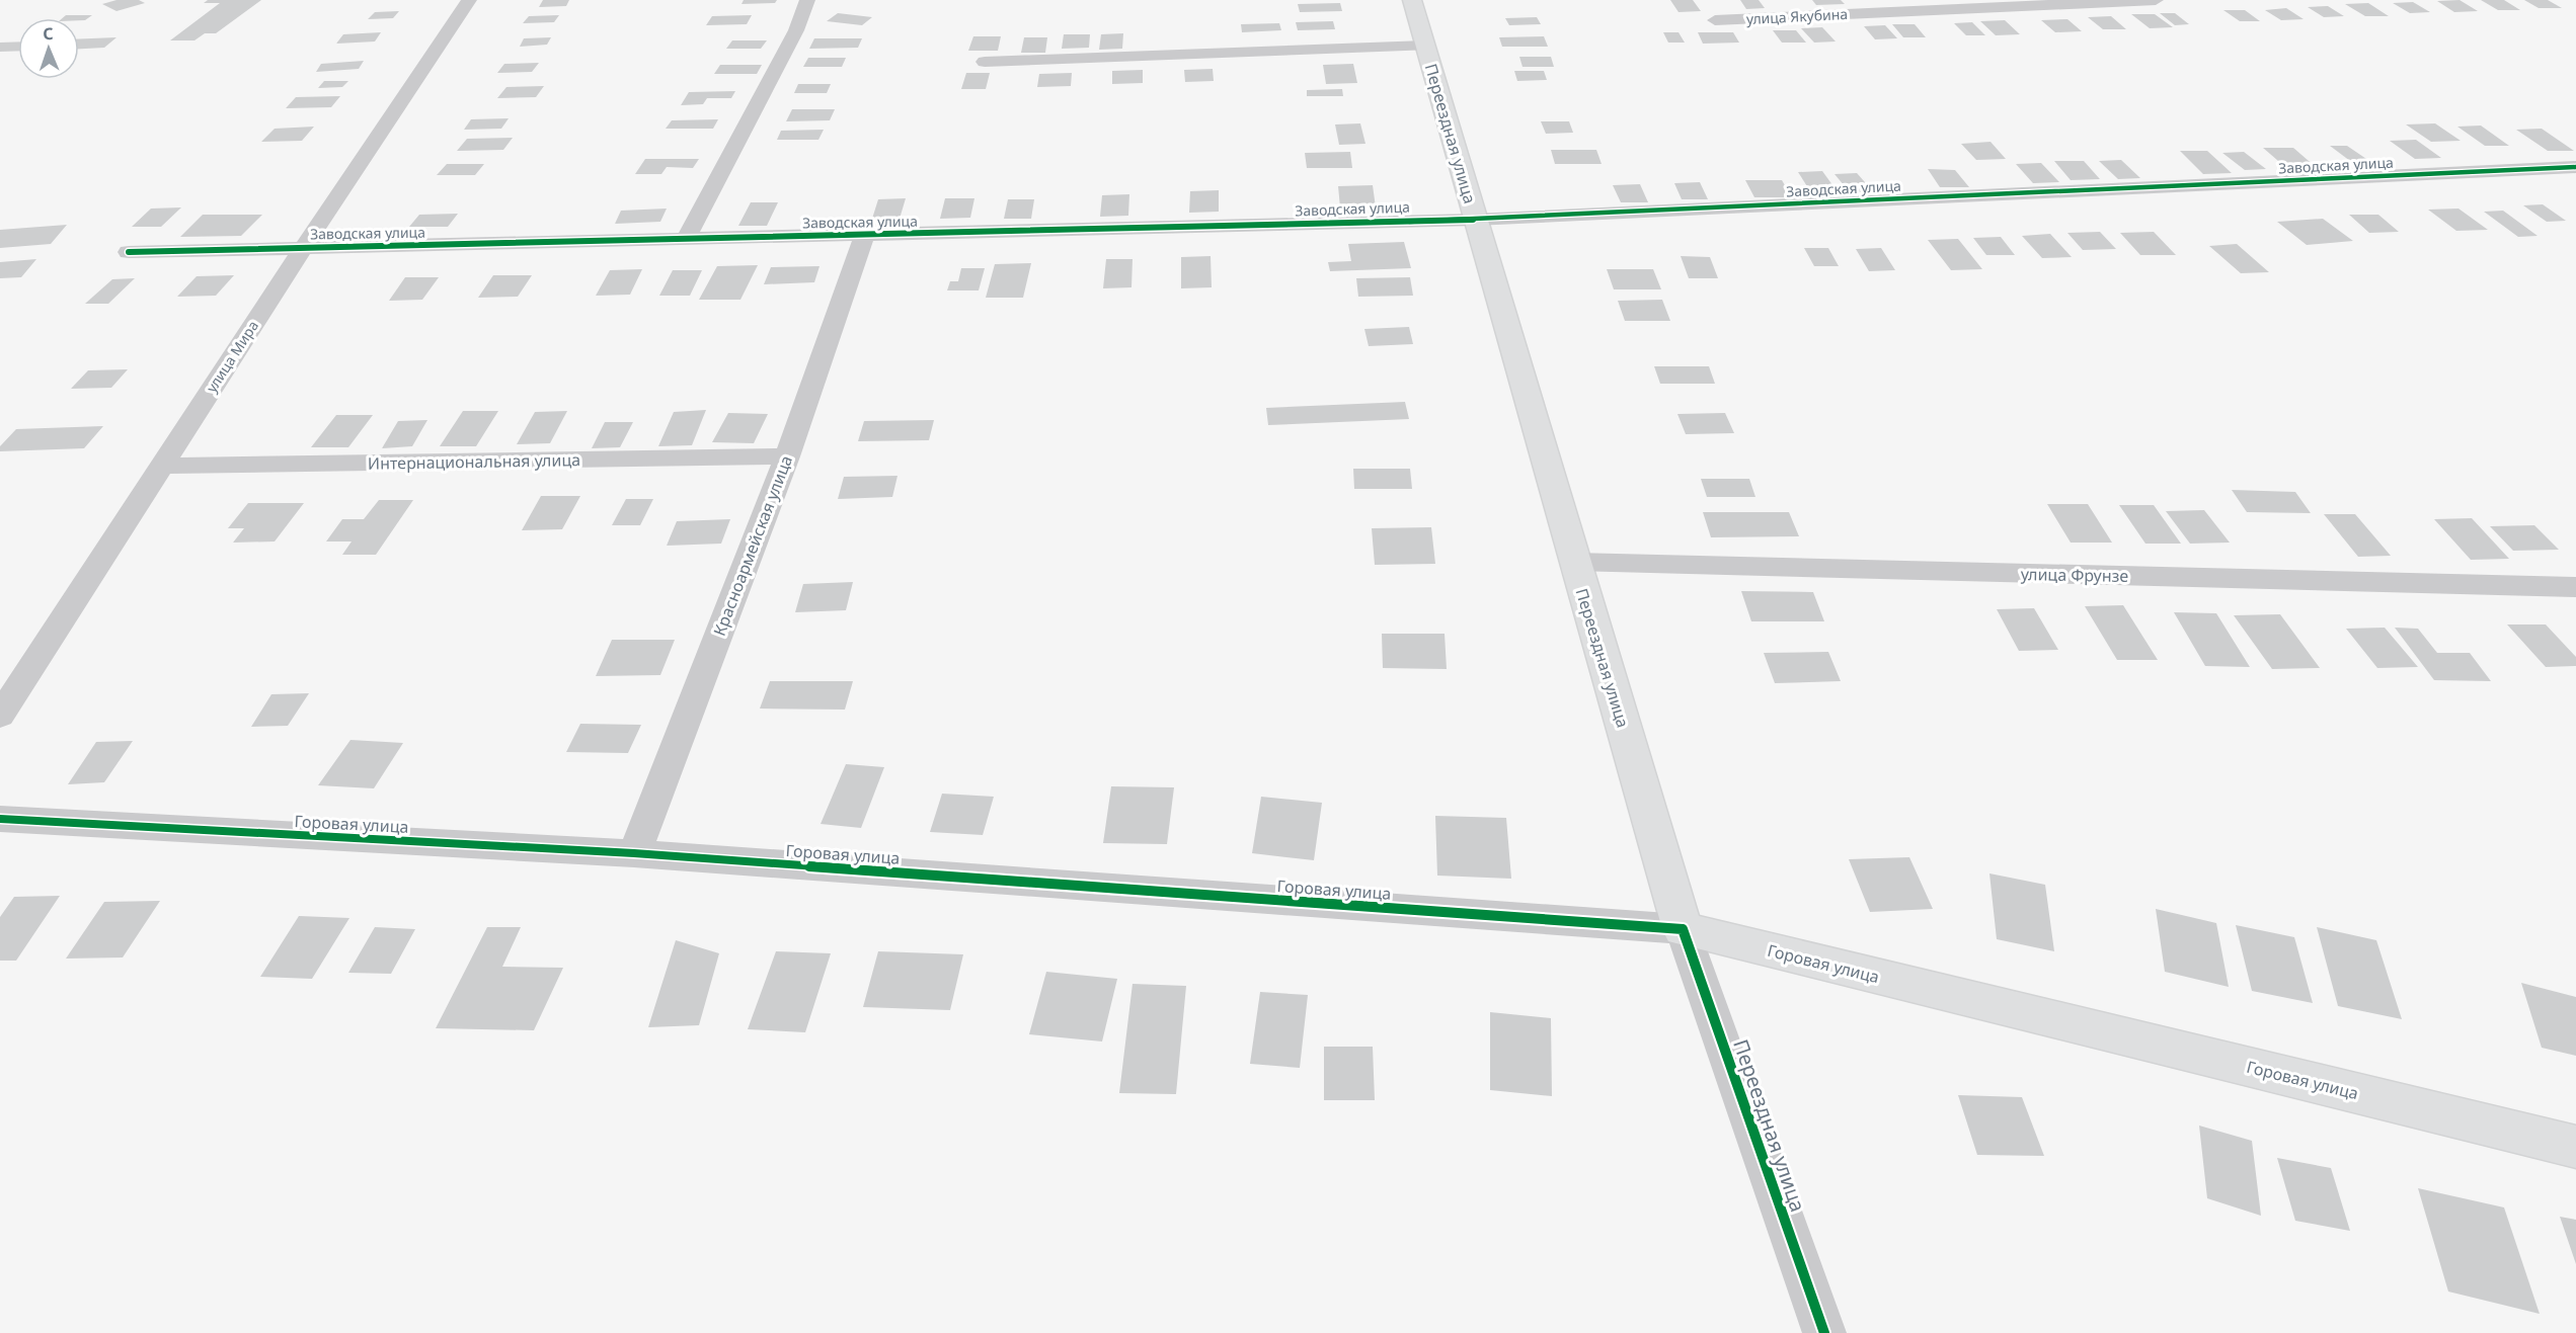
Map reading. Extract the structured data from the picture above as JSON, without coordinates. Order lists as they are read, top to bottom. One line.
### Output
{"streets":{"main road":["Переездная улица","Горовая улица"],"street":["улица Якубина","Заводская улица","улица Мира","Интернациональная улица","Красноармейская улица","улица Фрунзе"]},"crossings":[["Переездная улица","Заводская улица"],["Переездная улица","улица Фрунзе"],["Переездная улица","Горовая улица"],["Заводская улица","улица Мира"],["Заводская улица","Красноармейская улица"],["улица Мира","Интернациональная улица"],["Интернациональная улица","Красноармейская улица"],["Красноармейская улица","Горовая улица"]],"north":"top"}
